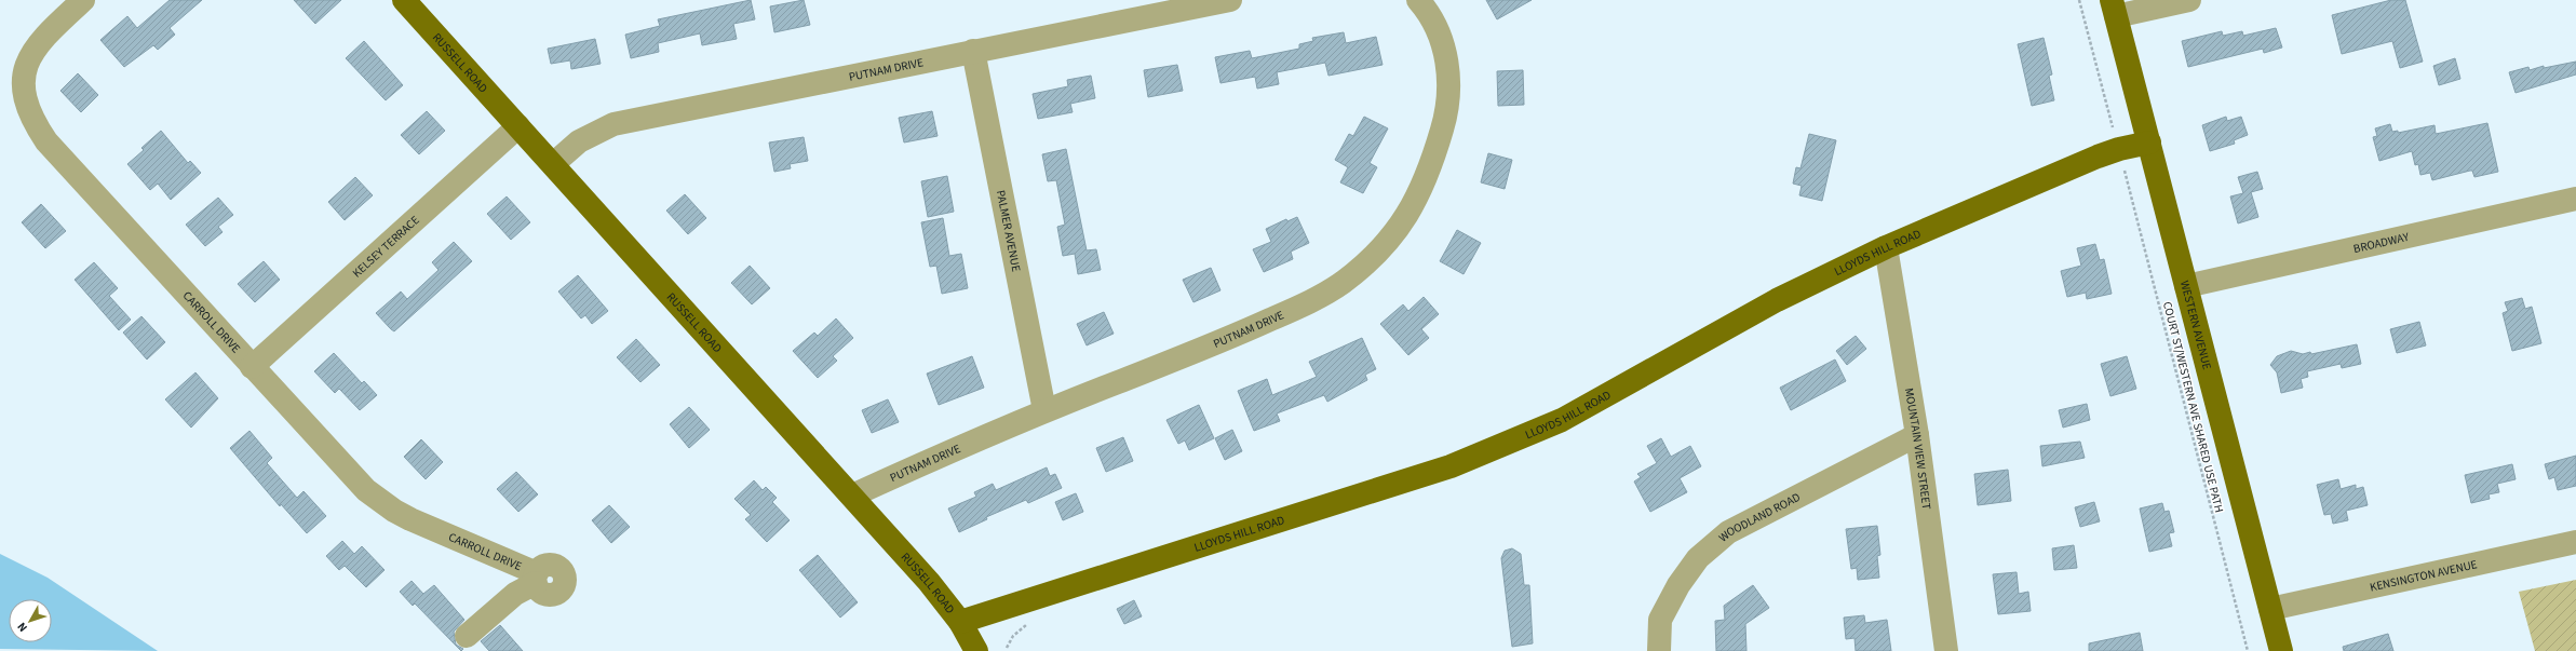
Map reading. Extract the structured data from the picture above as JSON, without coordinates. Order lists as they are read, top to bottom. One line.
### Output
{"streets":{"main road":["RUSSELL ROAD","LLOYDS HILL ROAD","WESTERN AVENUE"],"street":["PUTNAM DRIVE","PALMER AVENUE","BROADWAY","KELSEY TERRACE","CARROLL DRIVE","MOUNTAIN VIEW STREET","WOODLAND ROAD","KENSINGTON AVENUE"],"path":["COURT ST/WESTERN AVE SHARED USE PATH"]},"crossings":[["RUSSELL ROAD","PUTNAM DRIVE"],["RUSSELL ROAD","KELSEY TERRACE"],["RUSSELL ROAD","LLOYDS HILL ROAD"],["PUTNAM DRIVE","PALMER AVENUE"],["BROADWAY","WESTERN AVENUE"],["KELSEY TERRACE","CARROLL DRIVE"],["LLOYDS HILL ROAD","WESTERN AVENUE"],["LLOYDS HILL ROAD","MOUNTAIN VIEW STREET"],["WESTERN AVENUE","KENSINGTON AVENUE"],["MOUNTAIN VIEW STREET","WOODLAND ROAD"]],"north":"bottom left"}
